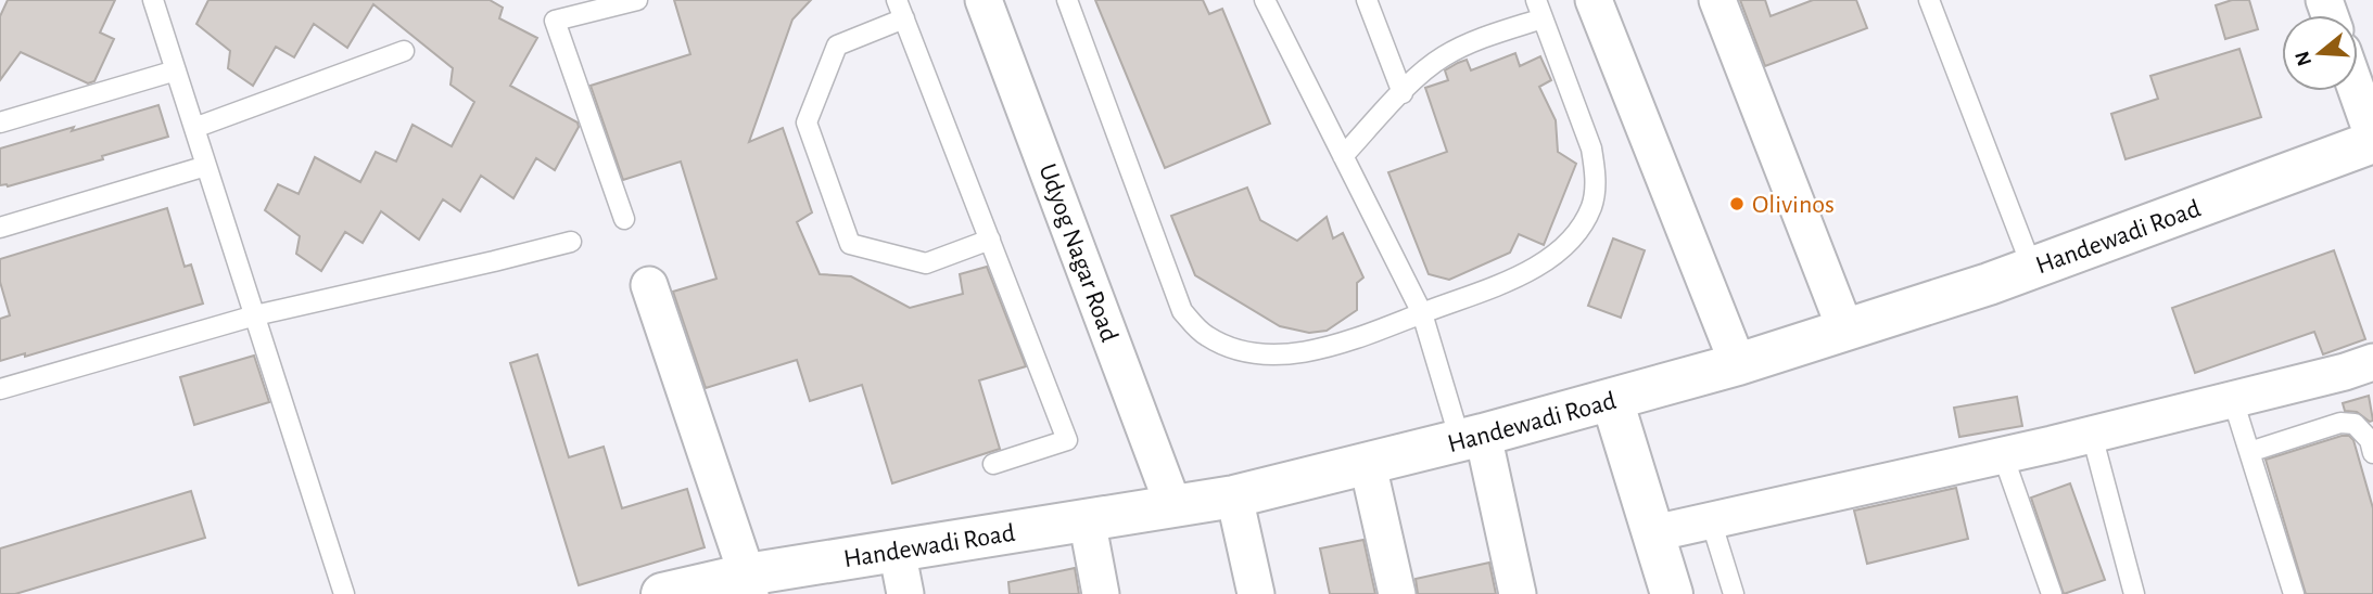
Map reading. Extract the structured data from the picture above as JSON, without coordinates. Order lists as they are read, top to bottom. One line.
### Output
{"streets":{"main road":["Handewadi Road"],"street":["Udyog Nagar Road"]},"crossings":[["Handewadi Road","Udyog Nagar Road"]],"places":["Olivinos"],"north":"left"}
